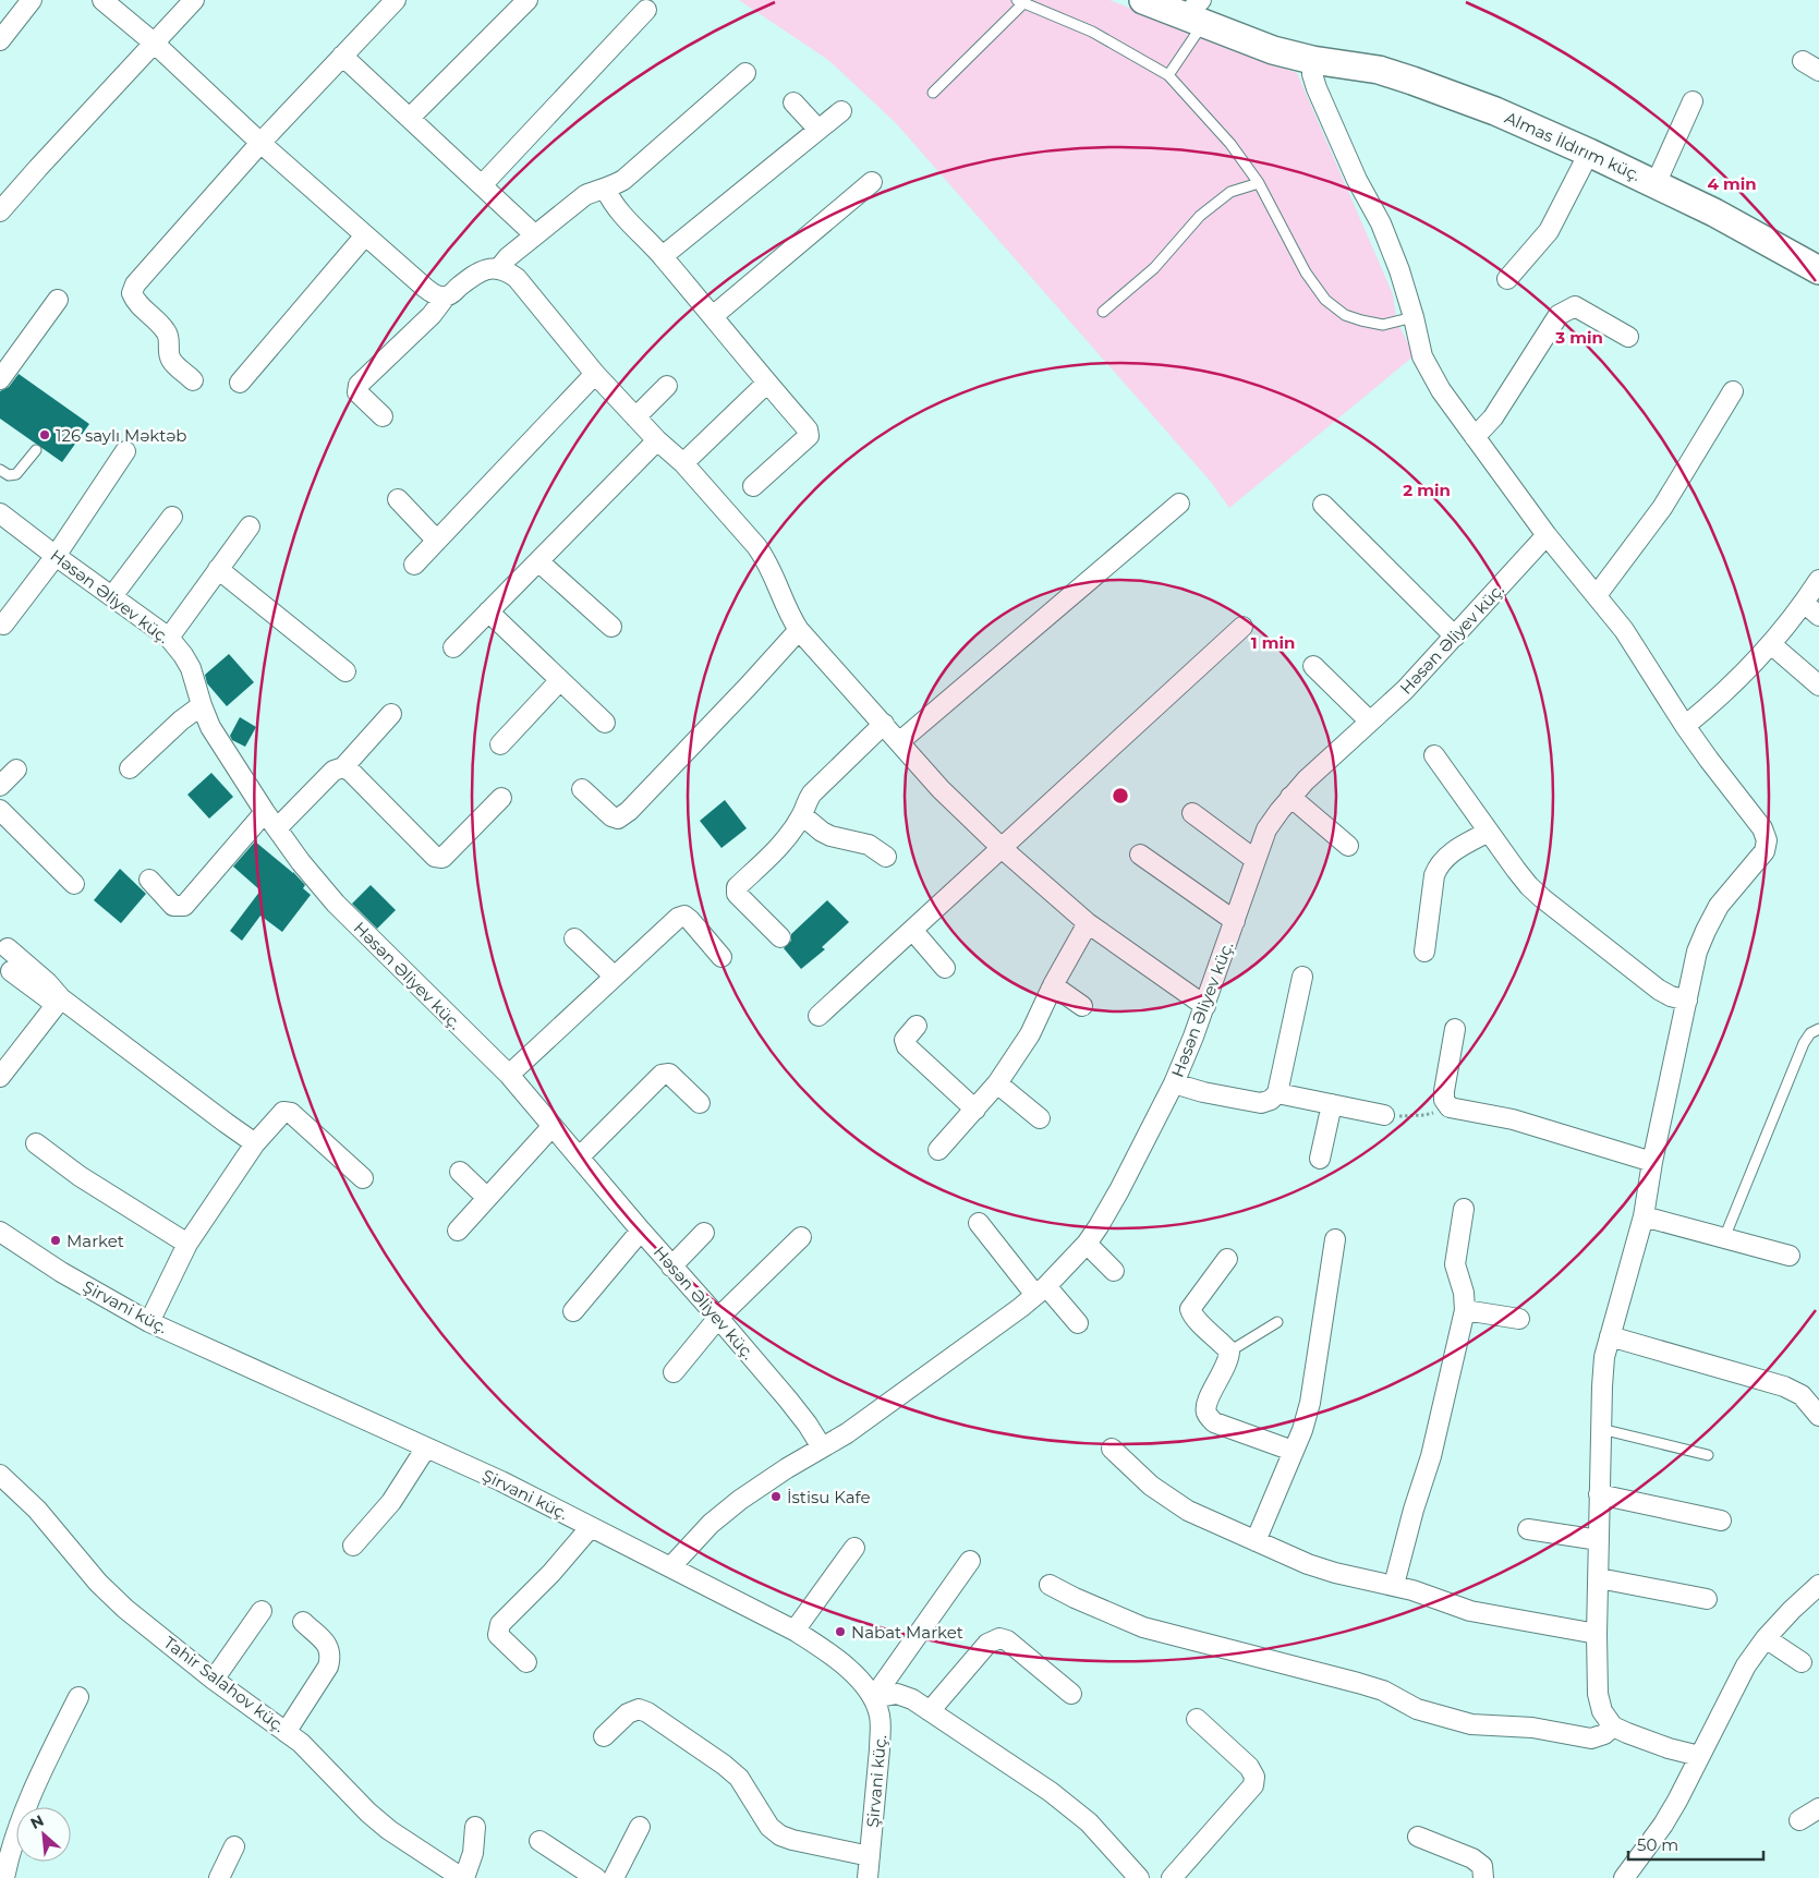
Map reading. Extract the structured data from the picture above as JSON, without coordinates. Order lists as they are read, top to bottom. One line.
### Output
{"streets":{"street":["Almas İldırım küç.","Həsən Əliyev küç.","Şirvani küç.","Tahir Salahov küç."]},"crossings":[["Həsən Əliyev küç.","Şirvani küç."]],"places":["126 saylı Məktəb","Market","İstisu Kafe","Nabat Market"],"scale_bar":"50 m","north":"top left","rings":["4 min","3 min","2 min","1 min"]}
